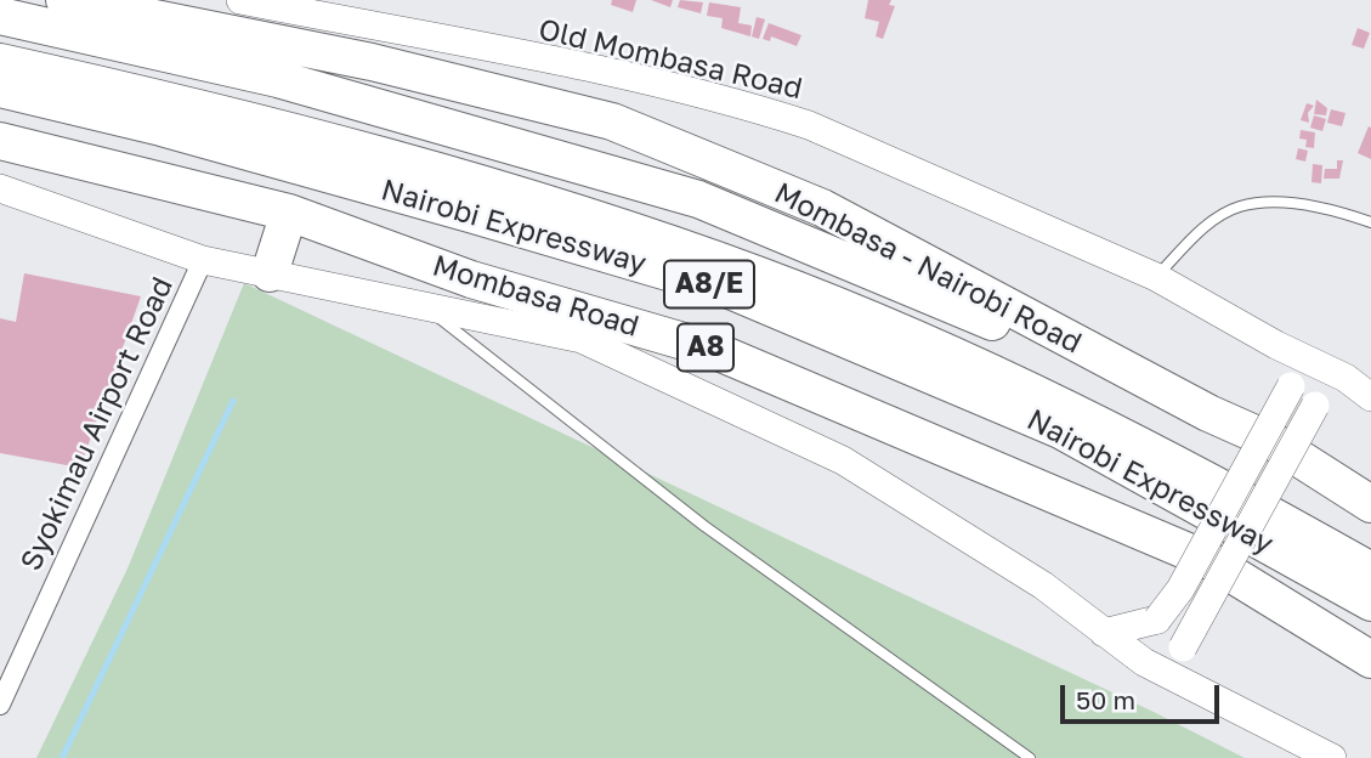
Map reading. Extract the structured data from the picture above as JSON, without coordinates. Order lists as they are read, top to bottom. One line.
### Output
{"streets":{"highway":["Nairobi Expressway","Mombasa - Nairobi Road","A8/E","Mombasa Road","A8"],"street":["Old Mombasa Road","Syokimau Airport Road"]},"scale_bar":"50 m"}
